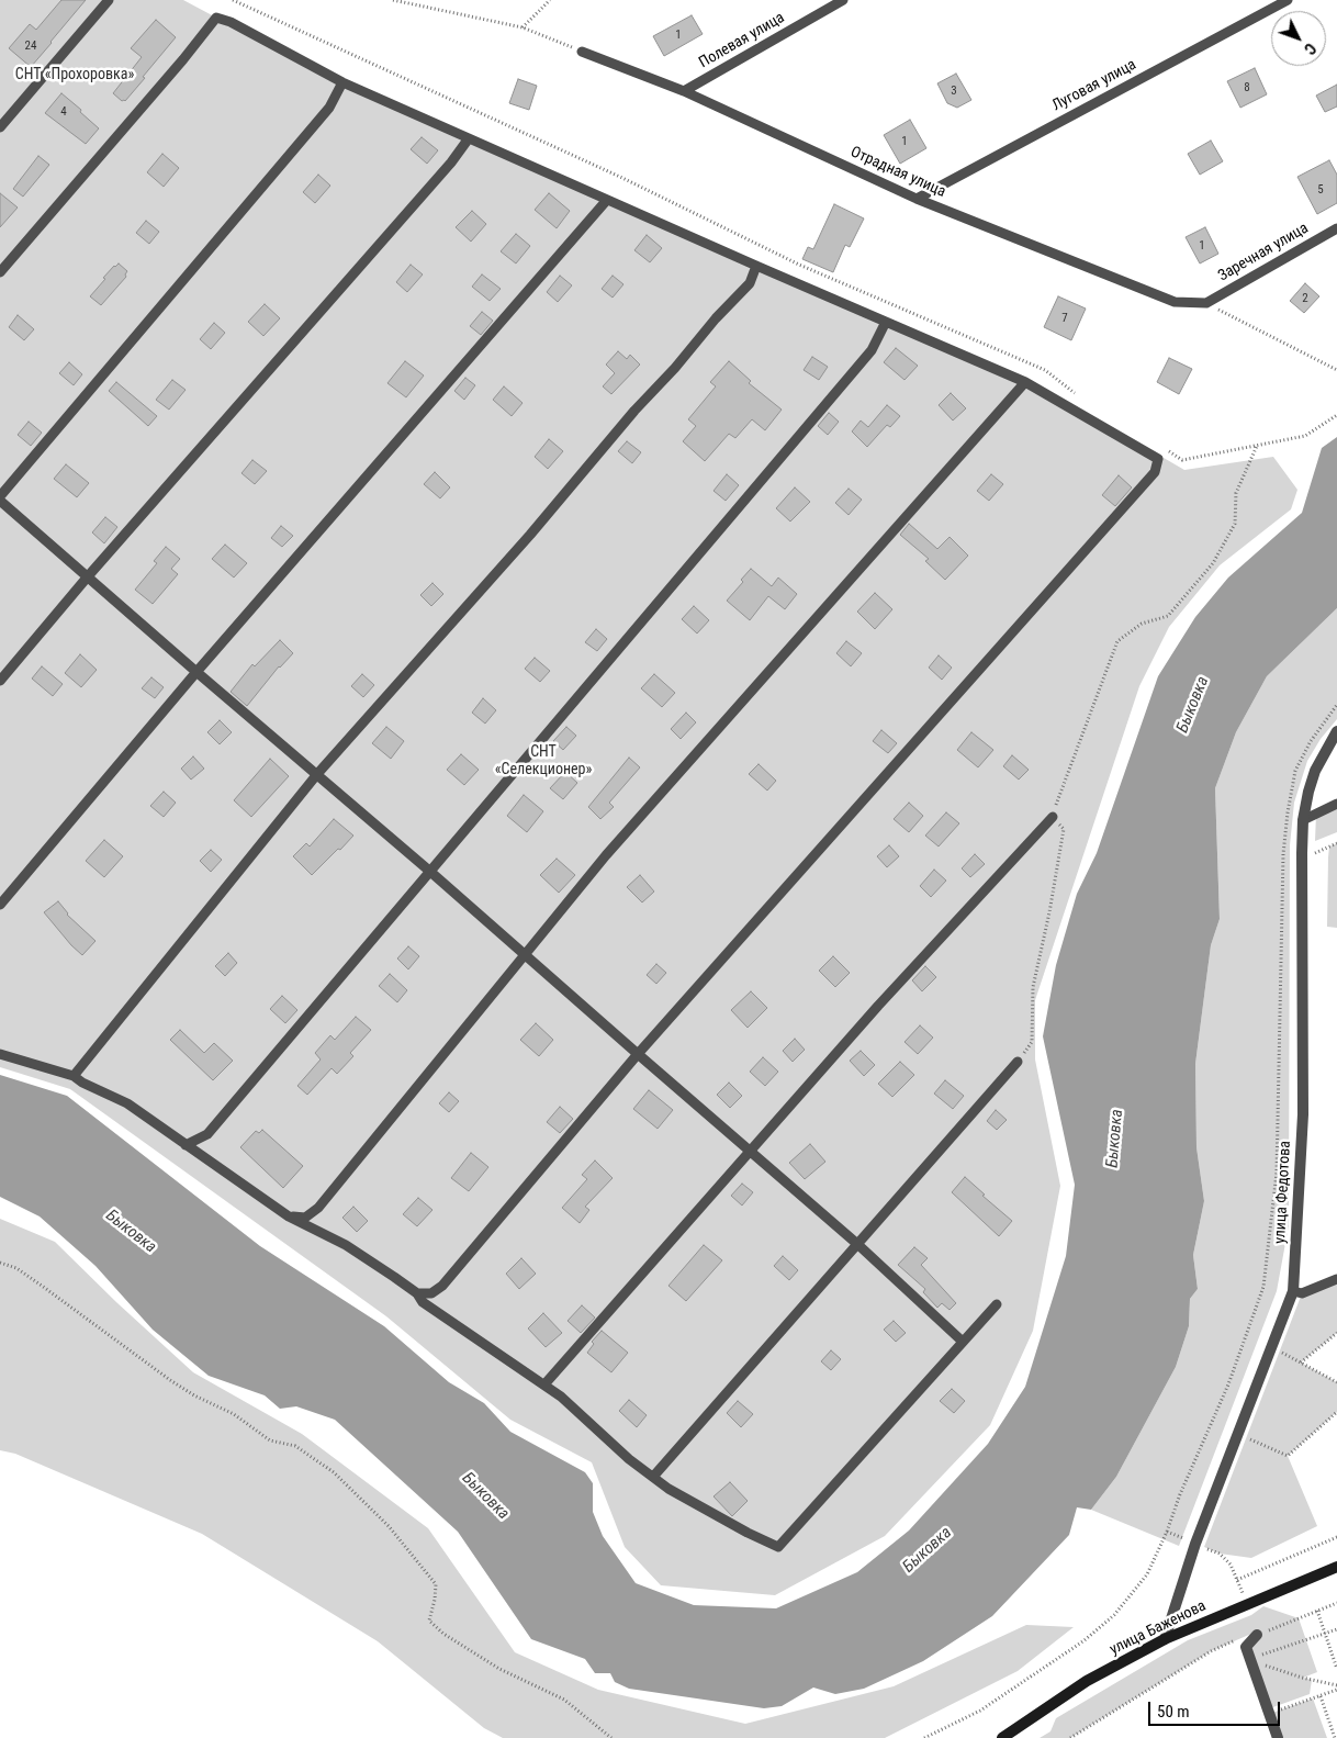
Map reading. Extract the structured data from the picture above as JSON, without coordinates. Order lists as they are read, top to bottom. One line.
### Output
{"streets":{"street":["улица Федотова","улица Баженова"],"lane":["Полевая улица","Луговая улица","Отрадная улица","Заречная улица"]},"crossings":[["Полевая улица","Отрадная улица"],["Луговая улица","Отрадная улица"],["Отрадная улица","Заречная улица"],["улица Федотова","улица Баженова"]],"water":["Быковка"],"parks":["СНТ «Прохоровка»","СНТ «Селекционер»"],"house_numbers":["1","24","8","3","4","1","5","1","2","7"],"scale_bar":"50 m","north":"bottom right"}
